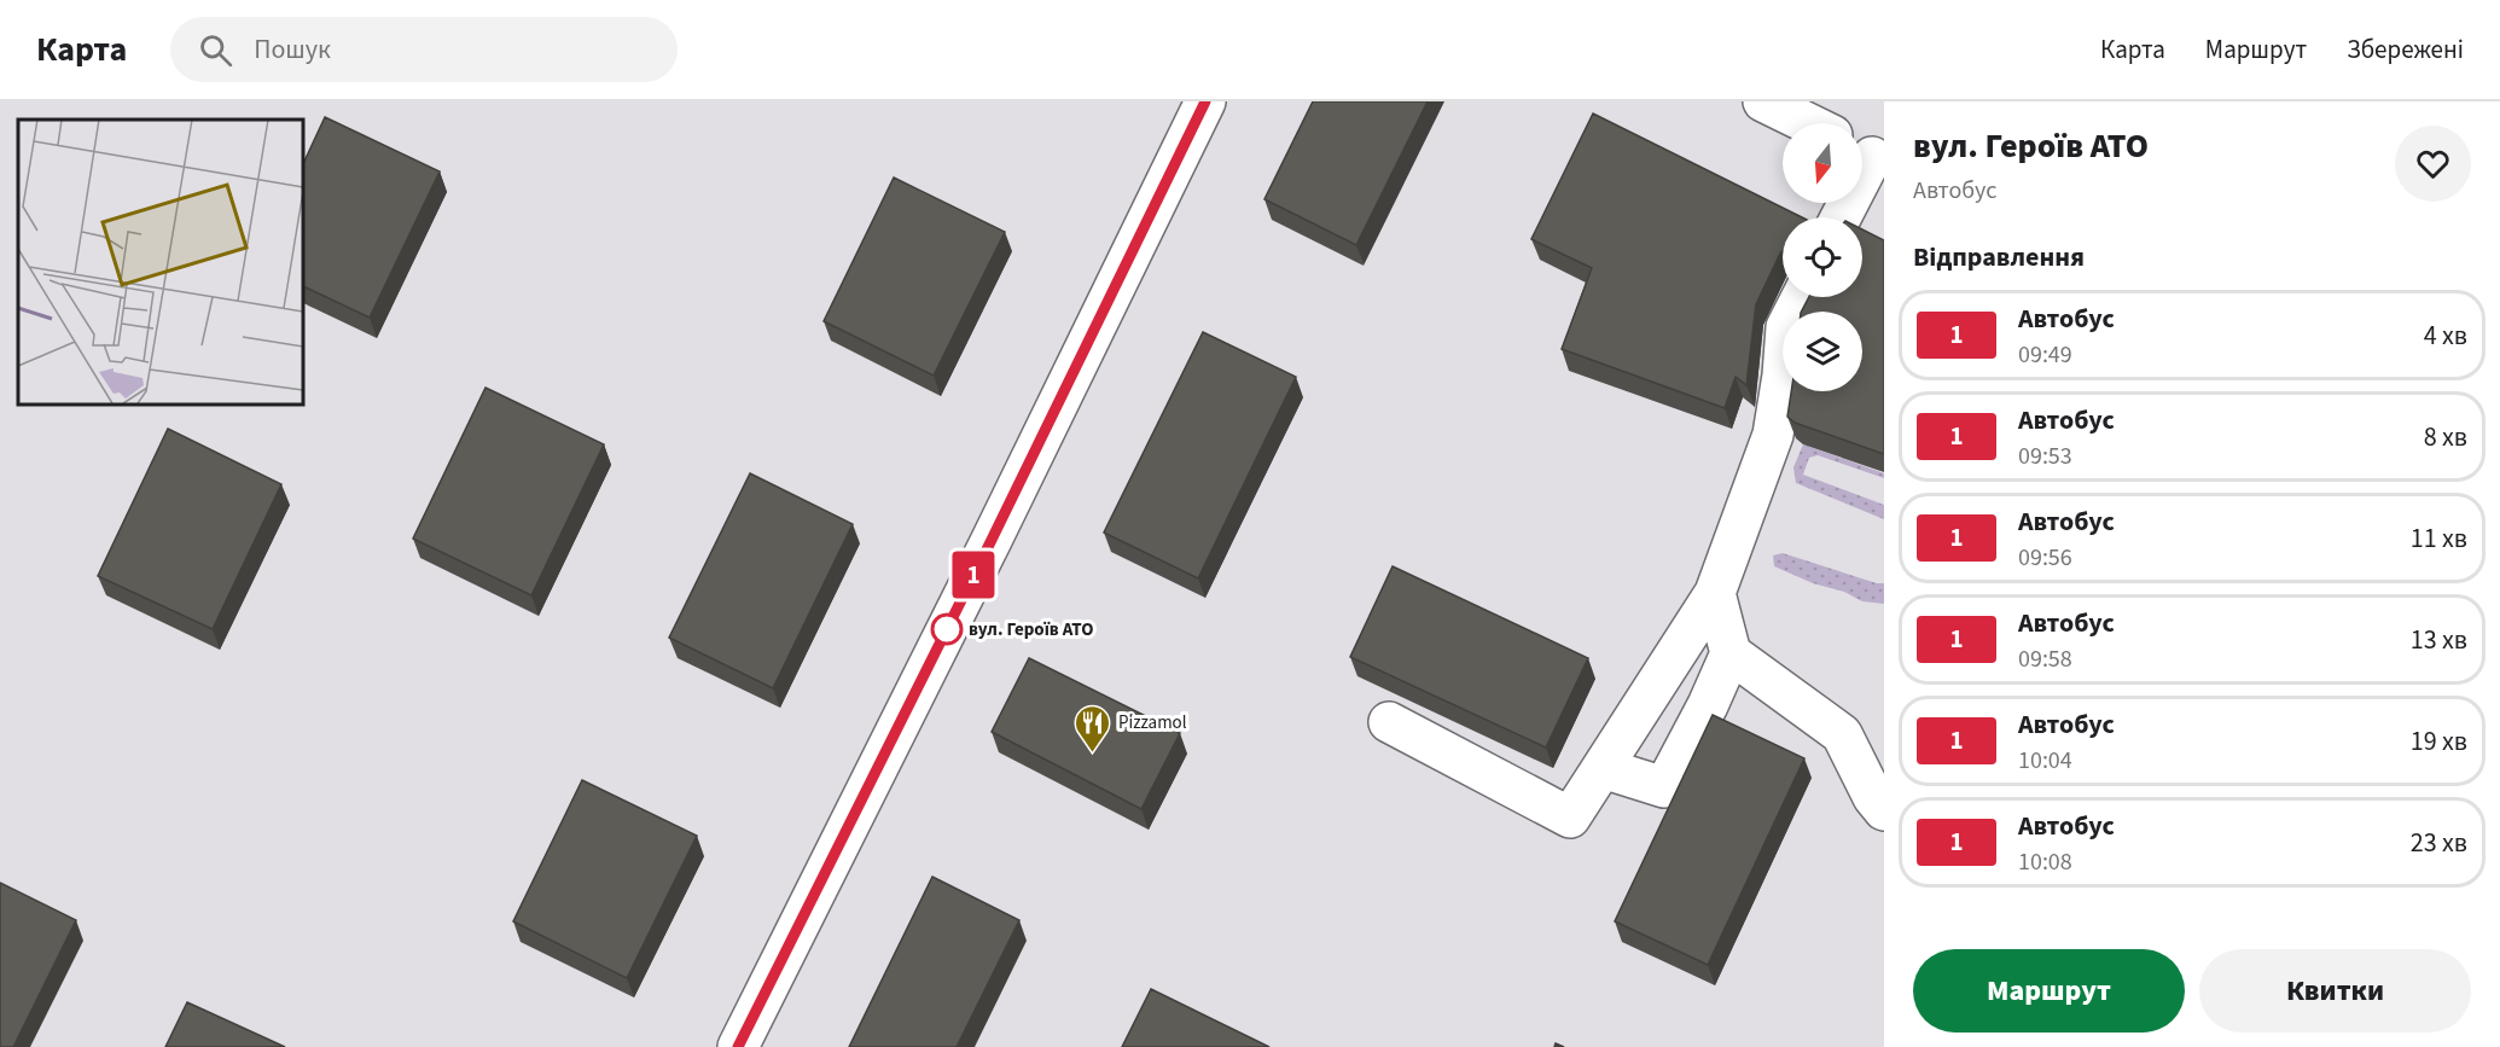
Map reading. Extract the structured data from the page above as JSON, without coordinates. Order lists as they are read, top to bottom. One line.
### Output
{"places":{"other":["вул. Героїв АТО"],"restaurant":["Pizzamol"]},"lines":["bus line 1"],"north":"bottom","page":{"header":"Карта","search":"Пошук","nav":["Карта","Маршрут","Збережені"],"on_map":"1","heading":[["вул. Героїв АТО","Автобус"],"Відправлення"],"list":[{"mark":"1","name":"Автобус","note":"09:49","value":"4 хв"},{"mark":"1","name":"Автобус","note":"09:53","value":"8 хв"},{"mark":"1","name":"Автобус","note":"09:56","value":"11 хв"},{"mark":"1","name":"Автобус","note":"09:58","value":"13 хв"},{"mark":"1","name":"Автобус","note":"10:04","value":"19 хв"},{"mark":"1","name":"Автобус","note":"10:08","value":"23 хв"}],"buttons":["Маршрут","Квитки"]}}
